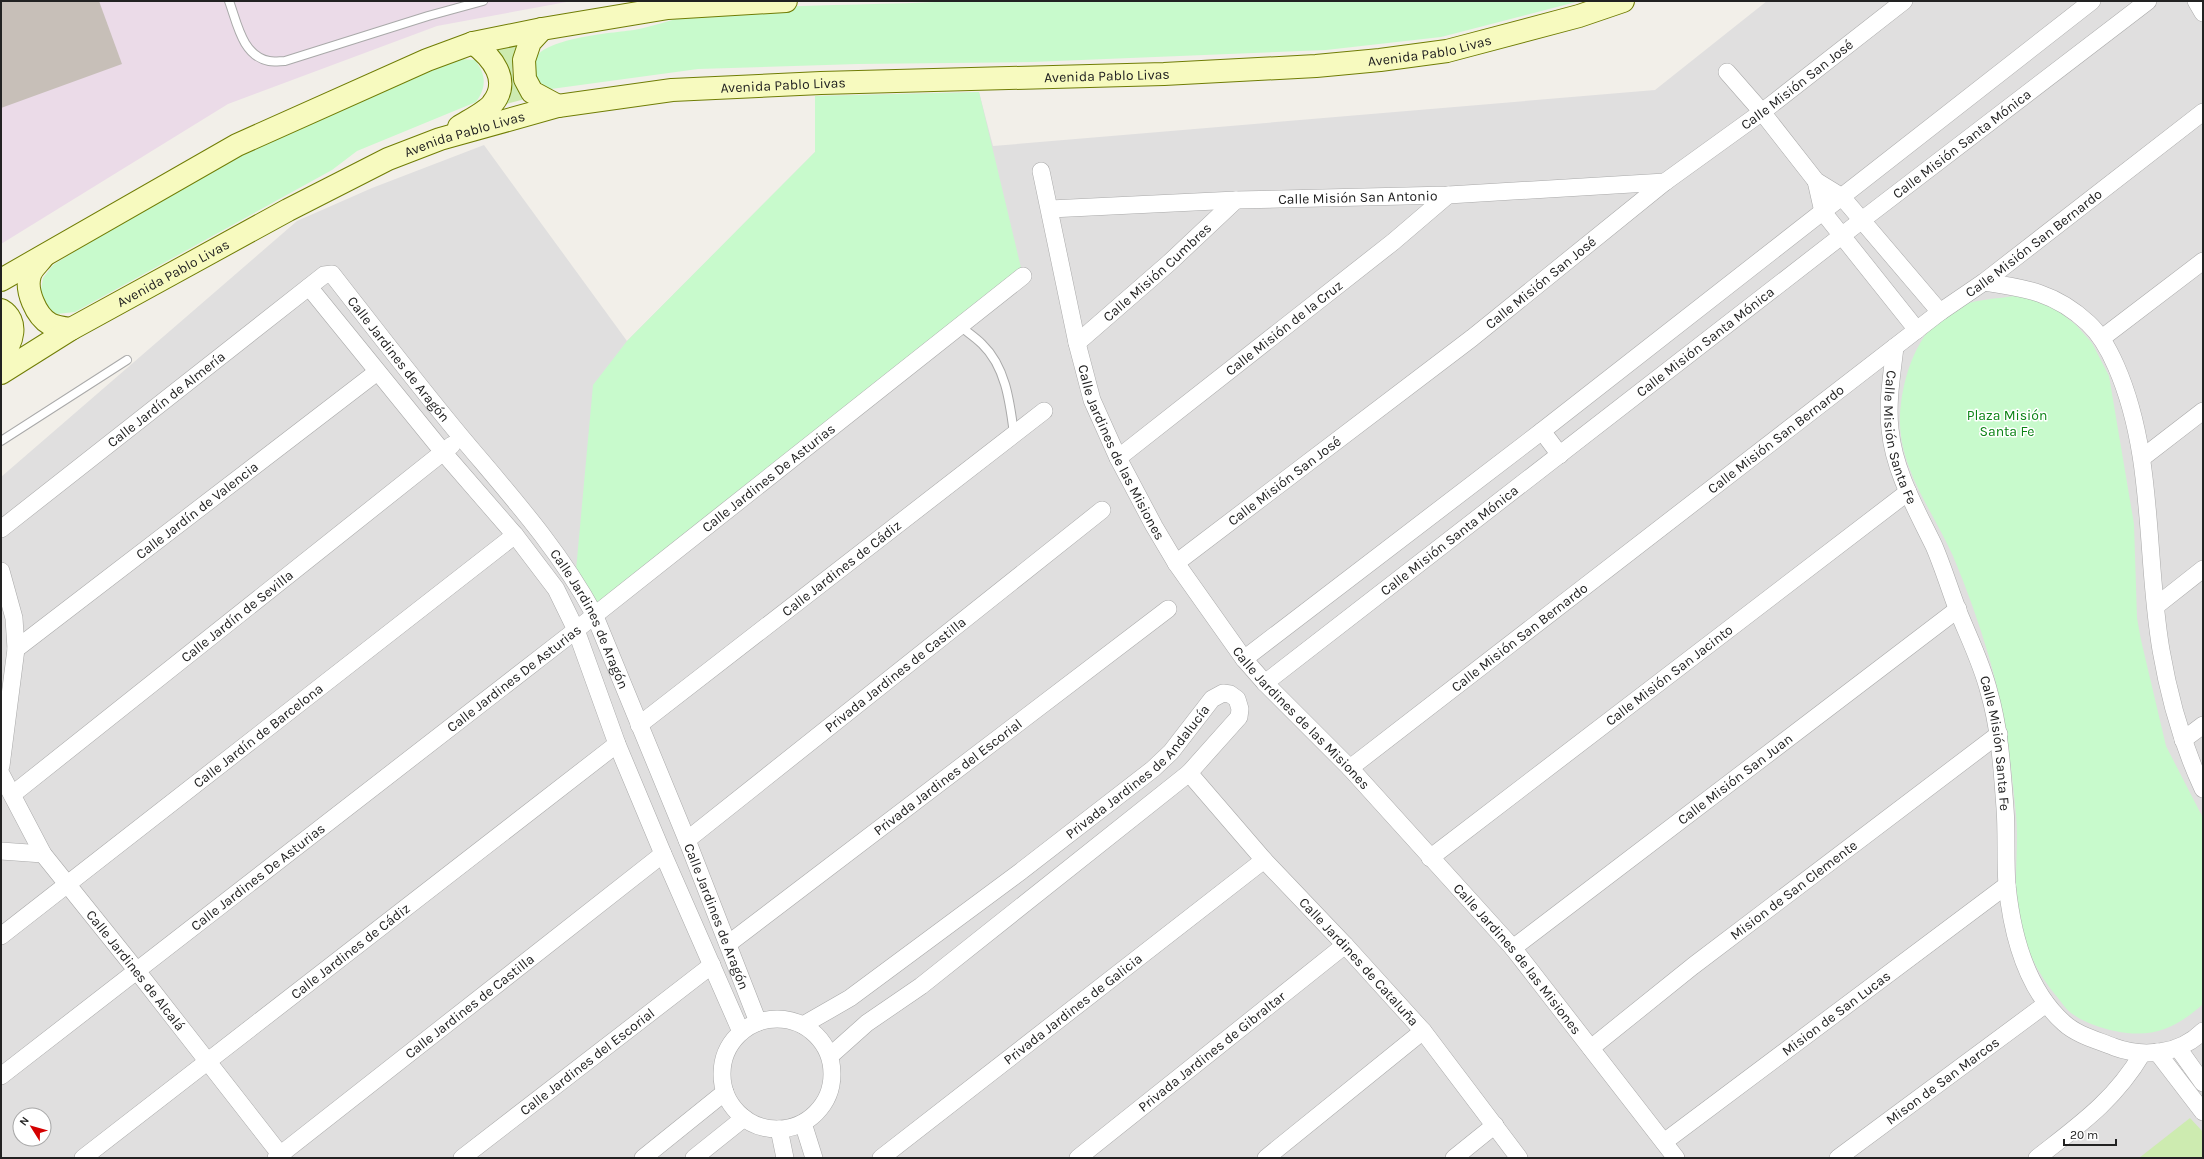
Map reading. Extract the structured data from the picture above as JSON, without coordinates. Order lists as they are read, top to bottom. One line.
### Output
{"streets":{"main road":["Avenida Pablo Livas"],"street":["Calle Misión San José","Calle Misión Santa Mónica","Calle Misión San Antonio","Calle Misión San Bernardo","Calle Misión Cumbres","Calle Misión de la Cruz","Calle Jardines de Aragón","Calle Jardín de Almería","Calle Misión Santa Fe","Calle Jardines de las Misiones","Calle Jardines De Asturias","Calle Jardín de Valencia","Calle Jardines de Cádiz","Calle Jardín de Sevilla","Privada Jardines de Castilla","Calle Misión San Jacinto","Calle Jardín de Barcelona","Privada Jardines de Andalucía","Privada Jardines del Escorial","Calle Misión San Juan","Mision de San Clemente","Calle Jardines de Cataluña","Calle Jardines de Alcalá","Calle Jardines de Castilla","Privada Jardines de Galicia","Mision de San Lucas","Privada Jardines de Gibraltar","Calle Jardines del Escorial","Mison de San Marcos"]},"crossings":[["Calle Misión San José","Calle Misión San Antonio"],["Calle Misión San José","Calle Jardines de las Misiones"],["Calle Misión Santa Mónica","Calle Jardines de las Misiones"],["Calle Misión San Antonio","Calle Misión Cumbres"],["Calle Misión San Antonio","Calle Misión de la Cruz"],["Calle Misión San Antonio","Calle Jardines de las Misiones"],["Calle Misión San Bernardo","Calle Misión Santa Fe"],["Calle Misión San Bernardo","Calle Jardines de las Misiones"],["Calle Misión Cumbres","Calle Jardines de las Misiones"],["Calle Misión de la Cruz","Calle Jardines de las Misiones"],["Calle Jardines de Aragón","Calle Jardín de Almería"],["Calle Jardines de Aragón","Calle Jardines De Asturias"],["Calle Jardines de Aragón","Calle Jardín de Valencia"],["Calle Jardines de Aragón","Calle Jardines de Cádiz"],["Calle Jardines de Aragón","Calle Jardín de Sevilla"],["Calle Jardines de Aragón","Privada Jardines de Castilla"],["Calle Jardines de Aragón","Calle Jardín de Barcelona"],["Calle Jardines de Aragón","Privada Jardines de Andalucía"],["Calle Jardines de Aragón","Privada Jardines del Escorial"],["Calle Jardines de Aragón","Calle Jardines de Castilla"],["Calle Jardines de Aragón","Calle Jardines del Escorial"],["Calle Misión Santa Fe","Calle Misión San Jacinto"],["Calle Misión Santa Fe","Calle Misión San Juan"],["Calle Misión Santa Fe","Mision de San Clemente"],["Calle Misión Santa Fe","Mision de San Lucas"],["Calle Misión Santa Fe","Mison de San Marcos"],["Calle Jardines de las Misiones","Calle Misión San Jacinto"],["Calle Jardines de las Misiones","Calle Misión San Juan"],["Calle Jardines de las Misiones","Mision de San Clemente"],["Calle Jardines de las Misiones","Mision de San Lucas"],["Calle Jardines De Asturias","Calle Jardines de Alcalá"],["Calle Jardines de Cádiz","Calle Jardines de Alcalá"],["Calle Jardín de Sevilla","Calle Jardines de Alcalá"],["Calle Jardín de Barcelona","Calle Jardines de Alcalá"],["Privada Jardines de Andalucía","Calle Jardines de Cataluña"],["Calle Jardines de Cataluña","Privada Jardines de Galicia"],["Calle Jardines de Cataluña","Privada Jardines de Gibraltar"],["Calle Jardines de Alcalá","Calle Jardines de Castilla"]],"parks":["Plaza Misión Santa Fe"],"scale_bar":"20 m","north":"top left"}
